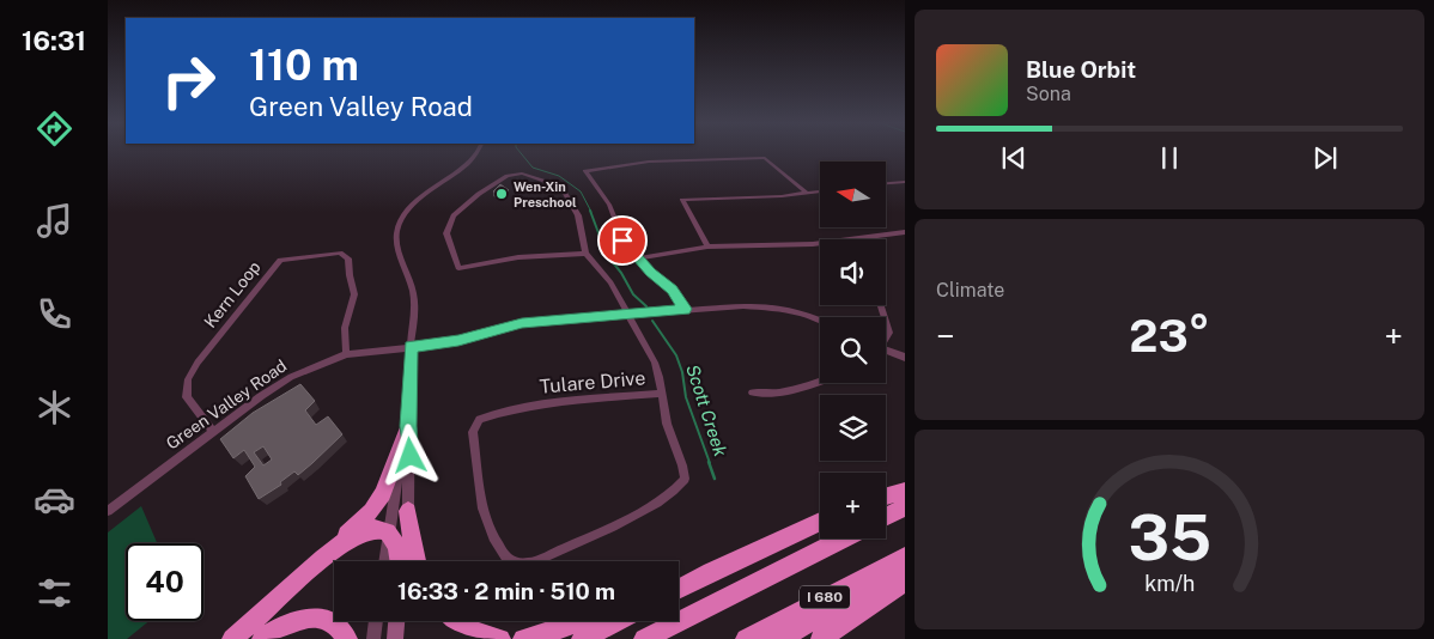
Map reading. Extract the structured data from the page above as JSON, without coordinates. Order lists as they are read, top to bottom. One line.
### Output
{"streets":{"highway":["I 680"],"street":["Kern Loop","Tulare Drive","Green Valley Road"]},"crossings":[["Kern Loop","Green Valley Road"],["Tulare Drive","Green Valley Road"]],"water":["Scott Creek"],"places":["Wen-Xin Preschool"],"north":"left","page":{"tabs":"16:31","turn":["110 m","Green Valley Road"],"song":["Blue Orbit","Sona"],"map_buttons":"+","tile":"Climate","heat":["−","23°","+"],"limit":"40","trip":"16:33 · 2 min · 510 m","gauge":["35","km/h"]}}
